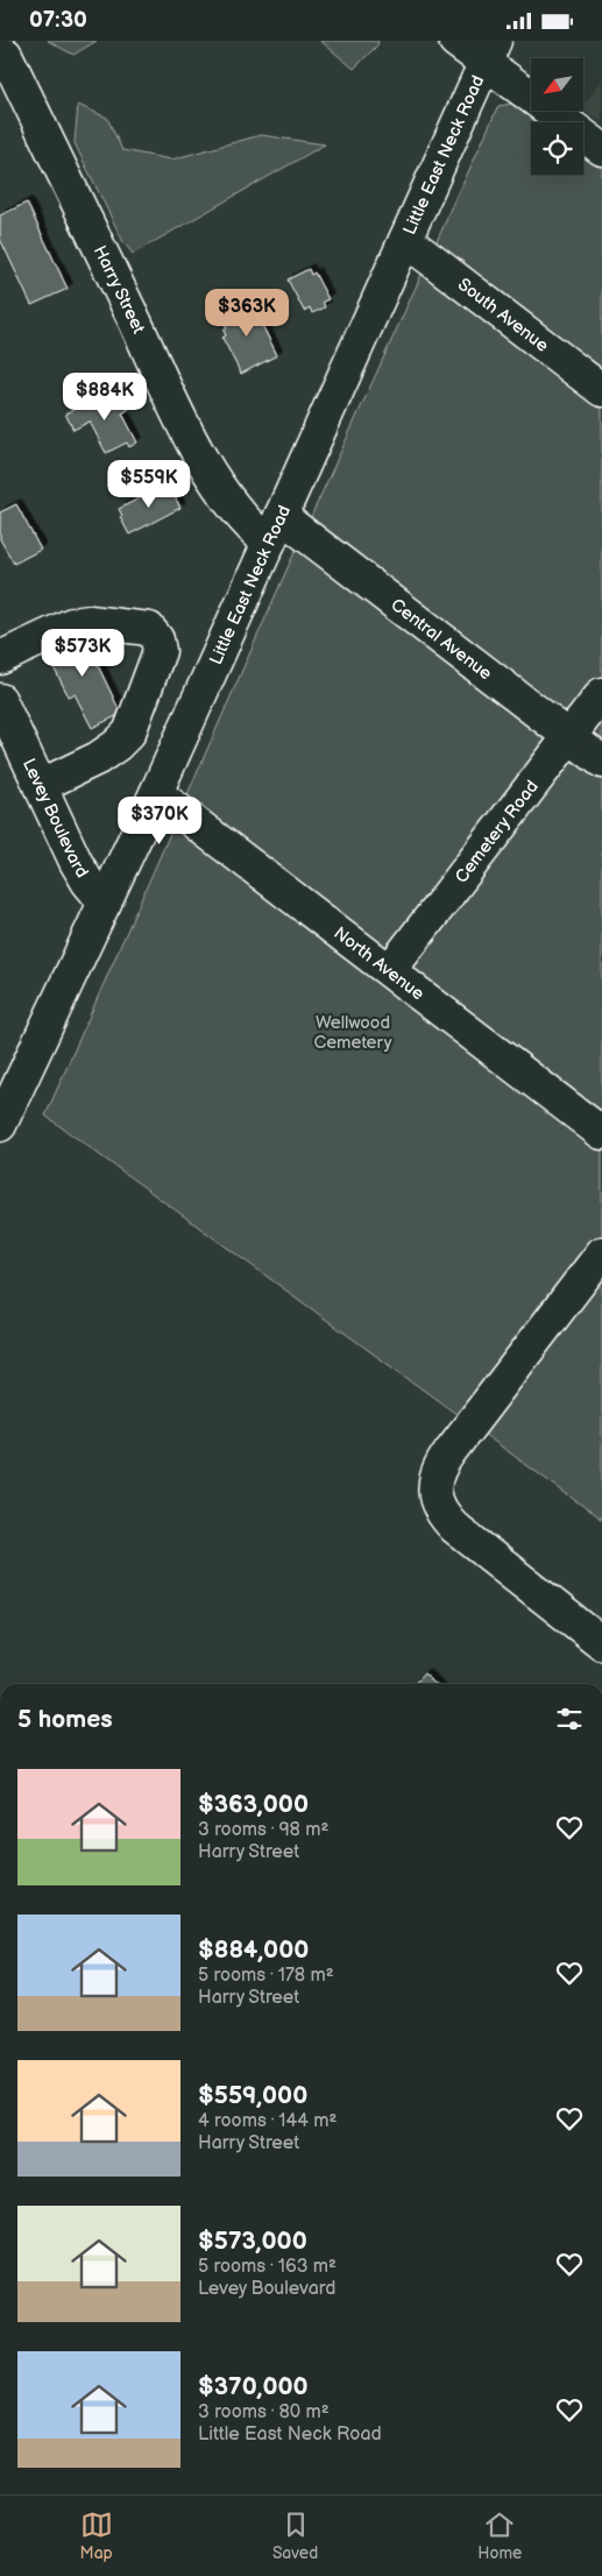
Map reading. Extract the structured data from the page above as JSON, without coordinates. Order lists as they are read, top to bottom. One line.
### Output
{"streets":{"main road":["Little East Neck Road","Harry Street","South Avenue","Central Avenue","Levey Boulevard","Cemetery Road","North Avenue"]},"crossings":[["Little East Neck Road","Harry Street"],["Little East Neck Road","South Avenue"],["Little East Neck Road","Central Avenue"],["Little East Neck Road","Levey Boulevard"],["Little East Neck Road","North Avenue"],["Harry Street","Central Avenue"],["Central Avenue","Cemetery Road"],["Cemetery Road","North Avenue"]],"parks":["Wellwood Cemetery"],"north":"bottom left","page":{"status":"07:30","price":["$363K","$884K","$559K","$573K","$370K"],"heading":"5 homes","list":[{"name":"$363,000","note":"3 rooms · 98 m² · Harry Street"},{"name":"$884,000","note":"5 rooms · 178 m² · Harry Street"},{"name":"$559,000","note":"4 rooms · 144 m² · Harry Street"},{"name":"$573,000","note":"5 rooms · 163 m² · Levey Boulevard"},{"name":"$370,000","note":"3 rooms · 80 m² · Little East Neck Road"}],"tabs":["Map","Saved","Home"]}}
